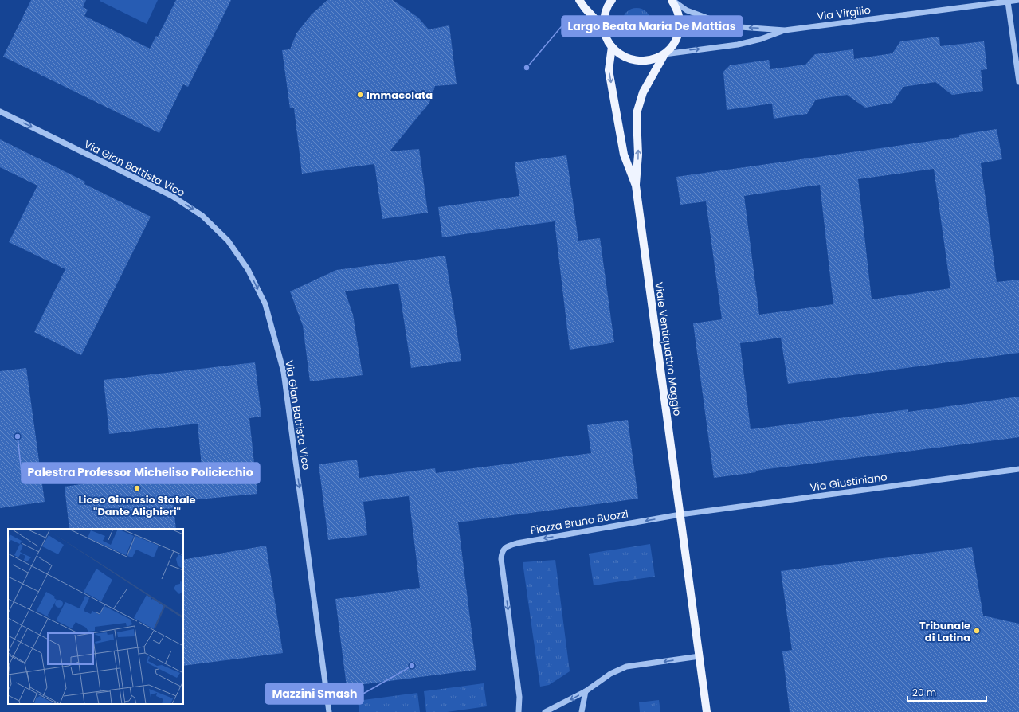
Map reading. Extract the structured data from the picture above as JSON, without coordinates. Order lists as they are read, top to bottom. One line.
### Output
{"streets":{"main road":["Viale Ventiquattro Maggio"],"street":["Via Virgilio","Via Gian Battista Vico","Via Giustiniano","Piazza Bruno Buozzi"]},"crossings":[["Viale Ventiquattro Maggio","Via Giustiniano"],["Viale Ventiquattro Maggio","Piazza Bruno Buozzi"],["Via Giustiniano","Piazza Bruno Buozzi"]],"one_way":["Via Gian Battista Vico"],"places":["Largo Beata Maria De Mattias","Immacolata","Palestra Professor Micheliso Policicchio","Liceo Ginnasio Statale \"Dante Alighieri\"","Tribunale di Latina","Mazzini Smash"],"scale_bar":"20 m"}
